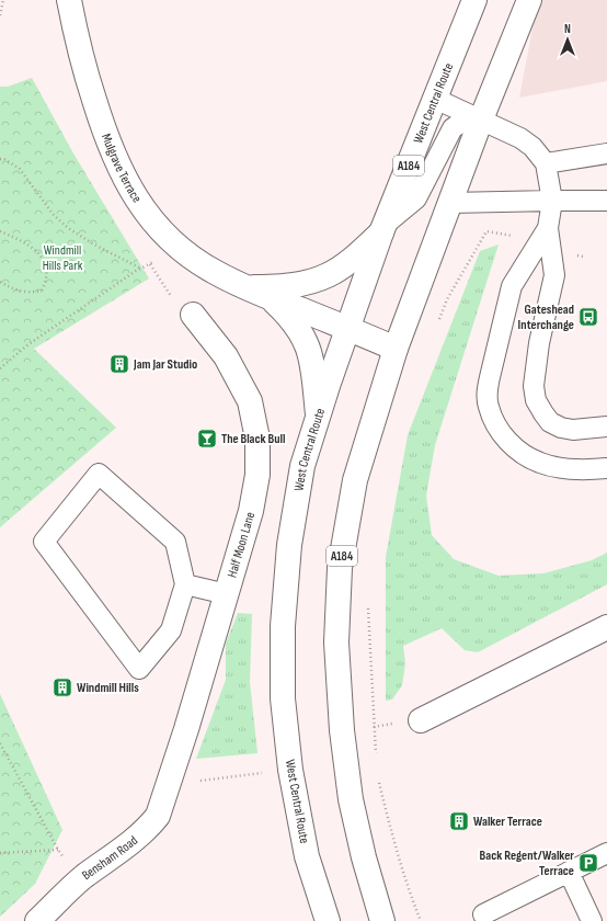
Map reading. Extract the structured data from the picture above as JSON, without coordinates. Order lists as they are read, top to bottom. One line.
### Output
{"streets":{"main road":["West Central Route","A184","Mulgrave Terrace","Half Moon Lane","Bensham Road"]},"crossings":[["West Central Route","Mulgrave Terrace"],["A184","Mulgrave Terrace"],["Half Moon Lane","Bensham Road"]],"parks":["Windmill Hills Park"],"places":{"bus stop":["Gateshead Interchange"],"building":["Jam Jar Studio","Windmill Hills","Walker Terrace"],"bar":["The Black Bull"],"parking":["Back Regent/Walker Terrace"]},"north":"top"}
